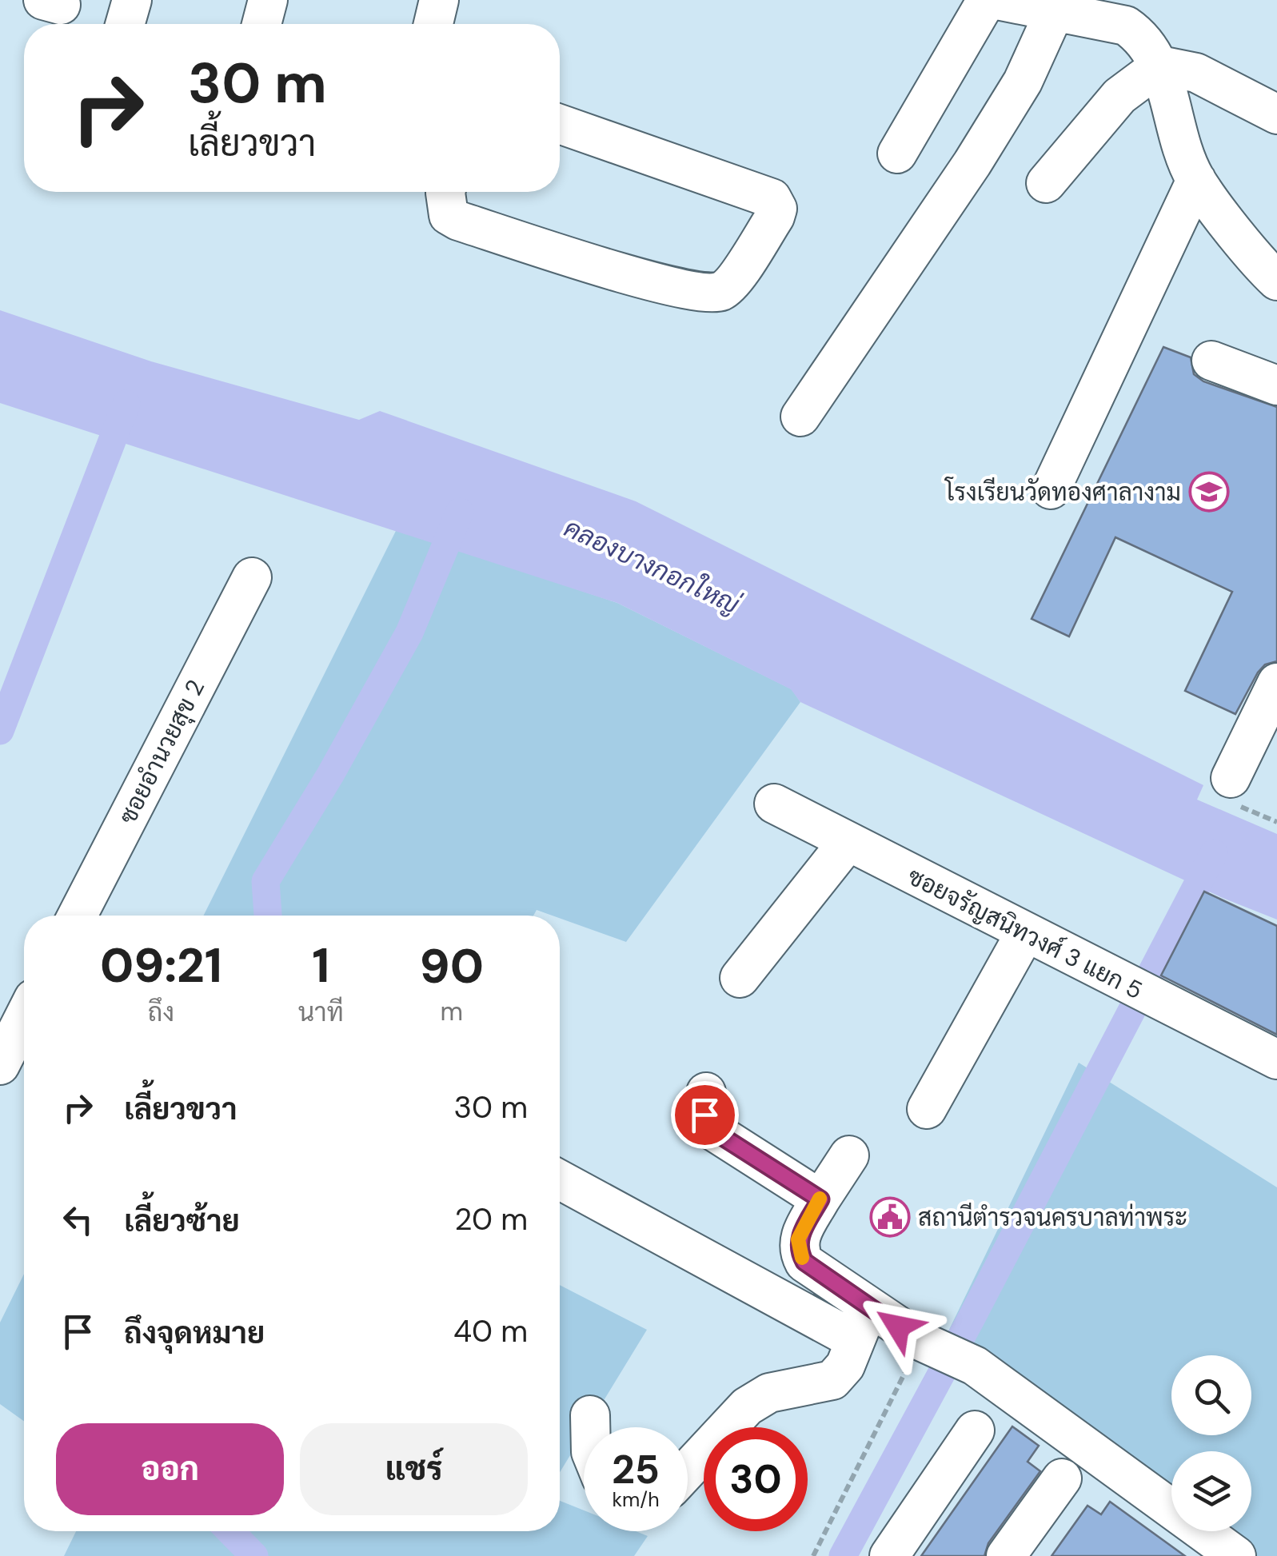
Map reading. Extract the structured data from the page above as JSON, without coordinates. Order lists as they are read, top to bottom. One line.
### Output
{"streets":{"street":["ซอยอำนวยสุข 2","ซอยจรัญสนิทวงศ์ 3 แยก 5"]},"water":["คลองบางกอกใหญ่"],"places":{"school or university":["โรงเรียนวัดทองศาลางาม"],"public building":["สถานีตำรวจนครบาลท่าพระ"]},"page":{"turn":["30 m","เลี้ยวขวา"],"eta":["09:21","ถึง","1","นาที","90","m"],"list":[{"name":"เลี้ยวขวา","value":"30 m"},{"name":"เลี้ยวซ้าย","value":"20 m"},{"name":"ถึงจุดหมาย","value":"40 m"}],"buttons":["ออก","แชร์"],"speed":"25 km/h","limit":"30"}}
